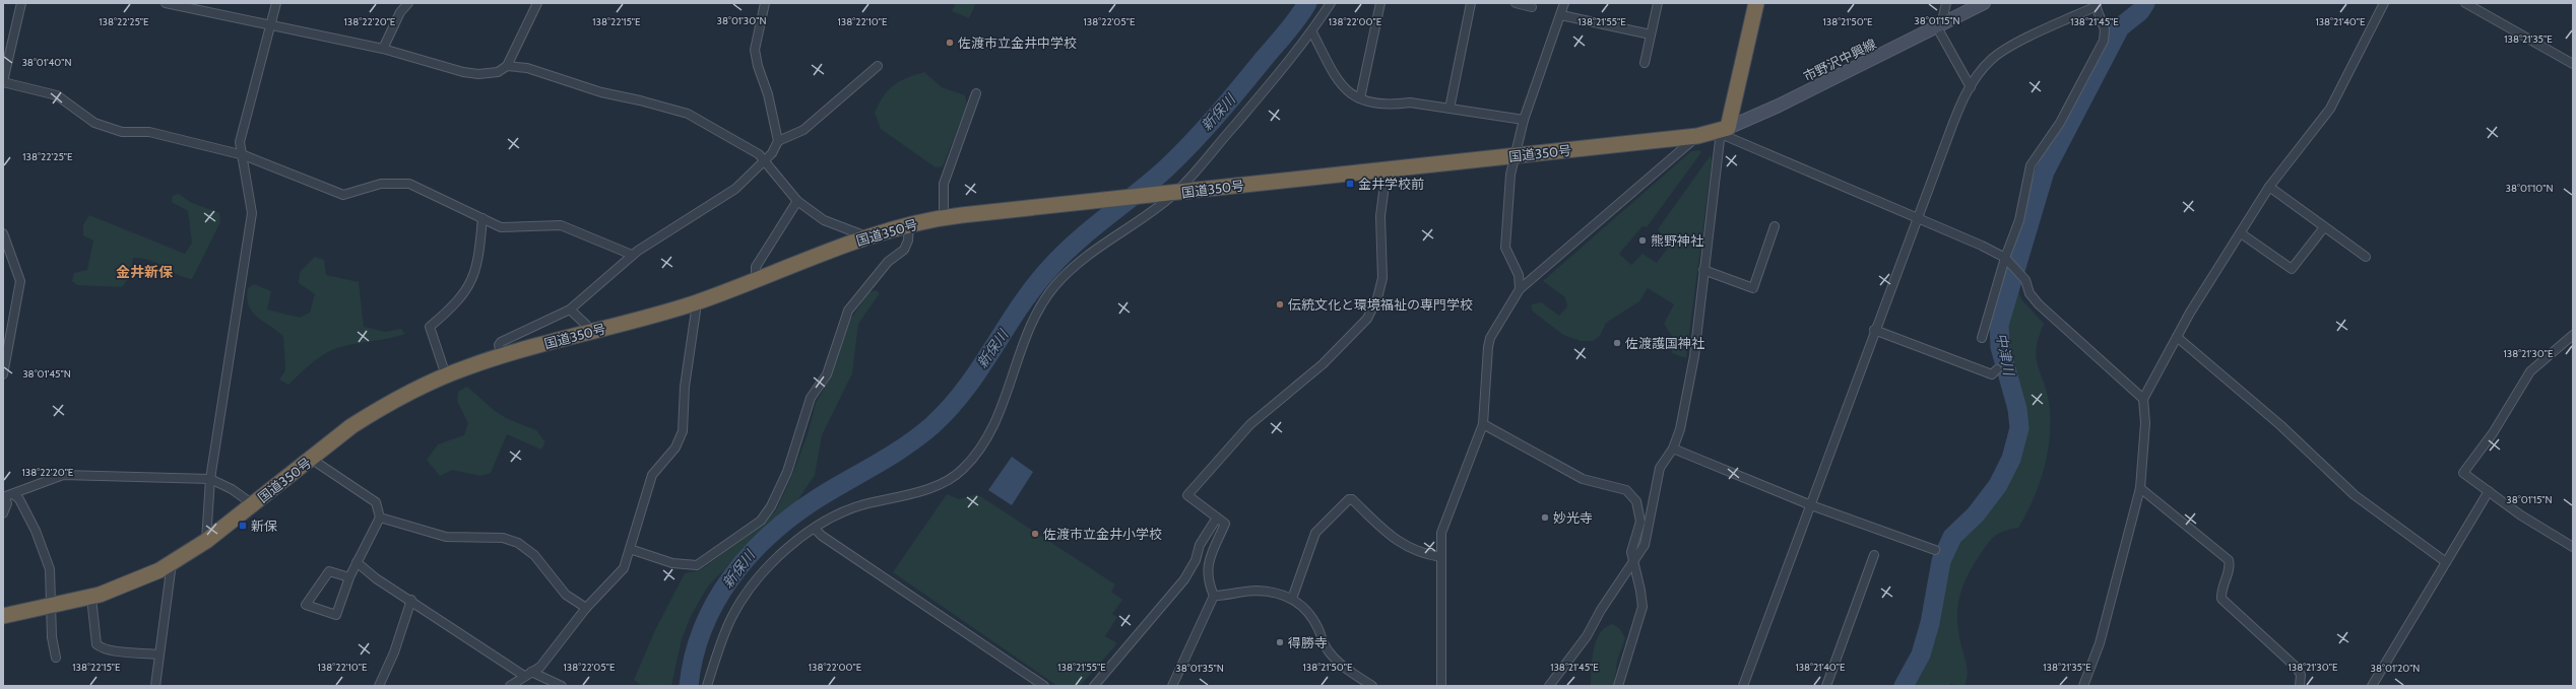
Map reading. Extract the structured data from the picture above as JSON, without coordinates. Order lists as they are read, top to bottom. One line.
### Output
{"streets":{"highway":["国道350号"],"main road":["市野沢中興線"]},"crossings":[["市野沢中興線","国道350号"]],"districts":["金井新保"],"water":["新保川","中津川"],"places":{"other":["佐渡市立金井中学校","熊野神社","伝統文化と環境福祉の専門学校","佐渡護国神社","妙光寺","佐渡市立金井小学校","得勝寺"],"transit":["金井学校前","新保"]},"coordinates":["38°01'30\"N","38°01'15\"N","138°22'15\"E","138°22'10\"E","138°22'05\"E","138°22'00\"E","138°21'55\"E","138°21'50\"E","138°21'45\"E","138°21'40\"E","138°22'25\"E","138°22'20\"E","138°21'35\"E","38°01'40\"N","38°01'10\"N","138°21'30\"E","38°01'45\"N","38°01'35\"N","38°01'20\"N"]}
